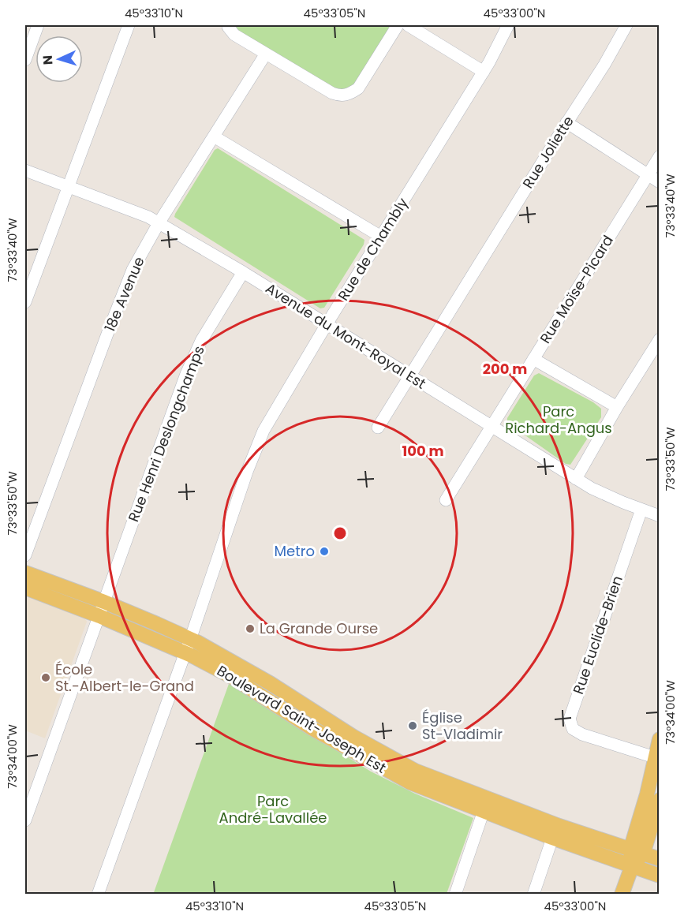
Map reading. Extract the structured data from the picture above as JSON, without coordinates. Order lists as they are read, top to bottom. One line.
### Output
{"streets":{"main road":["Boulevard Saint-Joseph Est"],"street":["Rue Joliette","Rue de Chambly","Rue Moïse-Picard","18e Avenue","Avenue du Mont-Royal Est","Rue Henri Deslongchamps","Rue Euclide-Brien"]},"crossings":[["Rue Joliette","Avenue du Mont-Royal Est"],["Rue de Chambly","Avenue du Mont-Royal Est"],["Rue de Chambly","Boulevard Saint-Joseph Est"],["Rue Moïse-Picard","Avenue du Mont-Royal Est"],["18e Avenue","Avenue du Mont-Royal Est"],["Avenue du Mont-Royal Est","Rue Henri Deslongchamps"],["Avenue du Mont-Royal Est","Rue Euclide-Brien"],["Rue Henri Deslongchamps","Boulevard Saint-Joseph Est"]],"parks":["Parc Richard-Angus","Parc André-Lavallée"],"places":["Metro","La Grande Ourse","École St.-Albert-le-Grand","Église St-Vladimir"],"north":"left","coordinates":["45°33'10\"N","45°33'05\"N","45°33'00\"N","73°33'40\"W","73°33'50\"W","73°34'00\"W"],"rings":["200 m","100 m"]}
